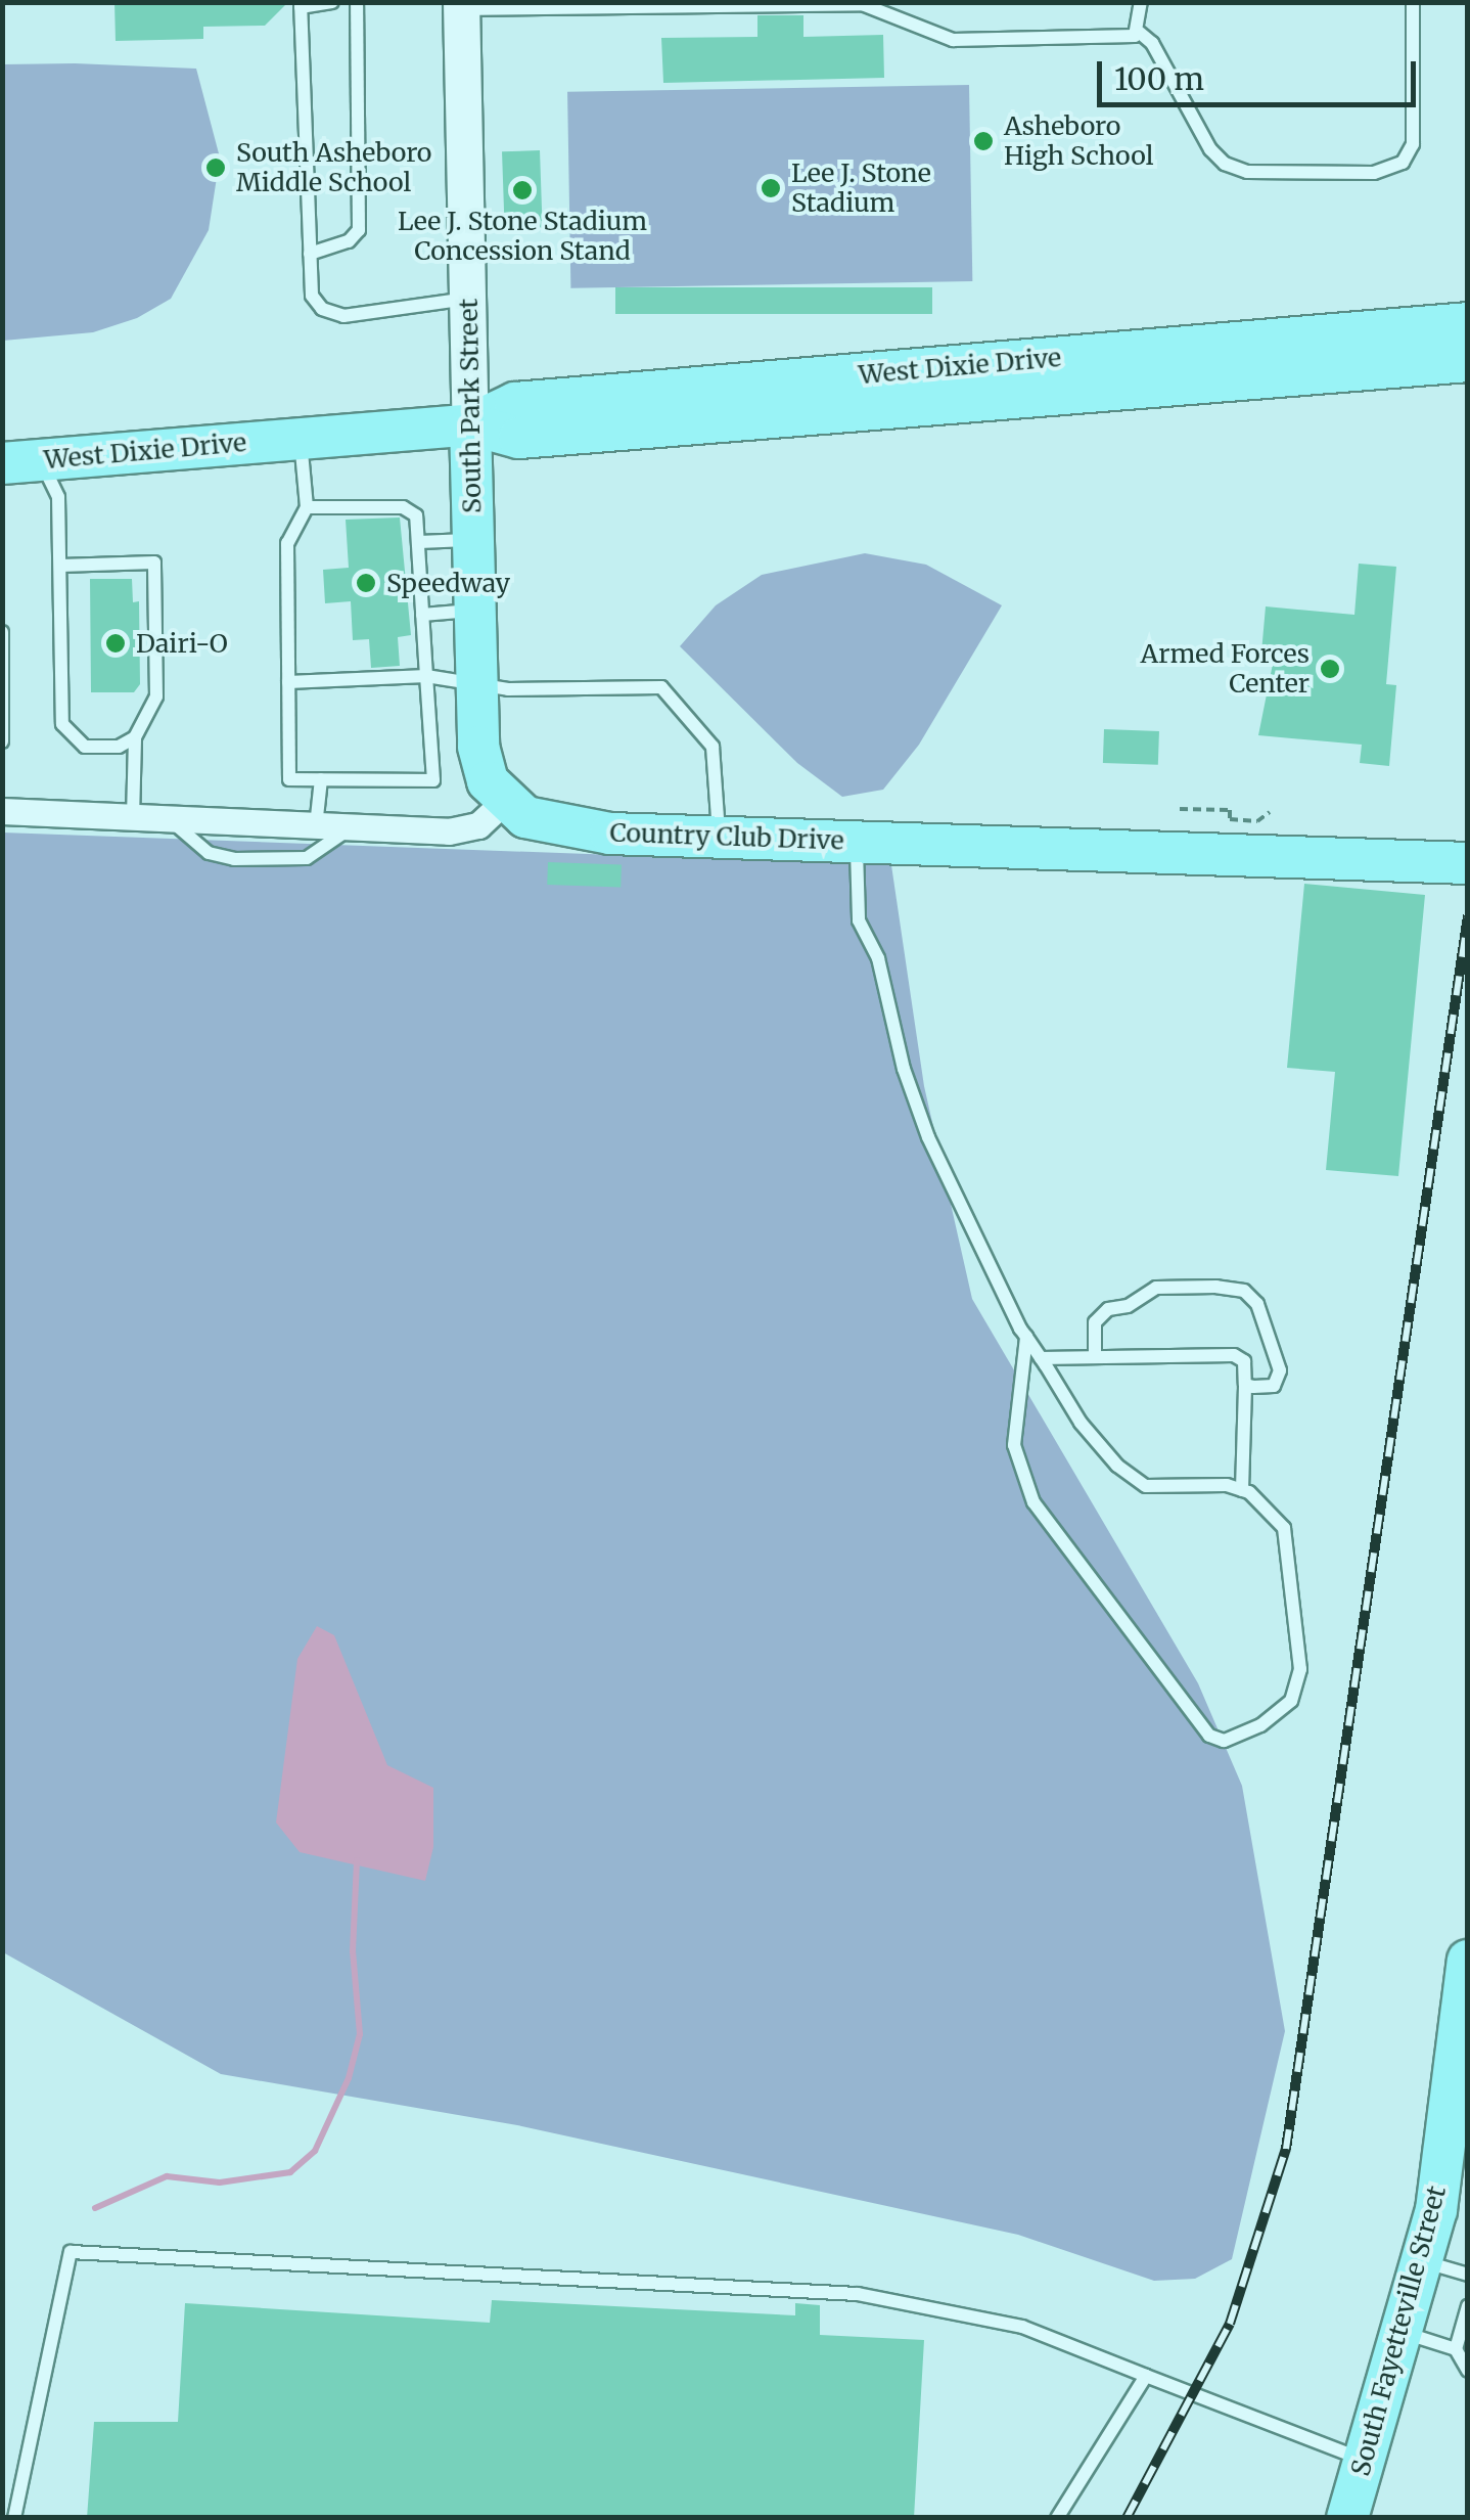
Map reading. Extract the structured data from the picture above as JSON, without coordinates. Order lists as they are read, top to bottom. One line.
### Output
{"streets":{"main road":["West Dixie Drive","South Park Street","Country Club Drive","South Fayetteville Street"]},"crossings":[["West Dixie Drive","South Park Street"],["South Park Street","Country Club Drive"]],"places":["Asheboro High School","South Asheboro Middle School","Lee J. Stone Stadium","Lee J. Stone Stadium Concession Stand","Speedway","Dairi-O","Armed Forces Center"],"scale_bar":"100 m"}
